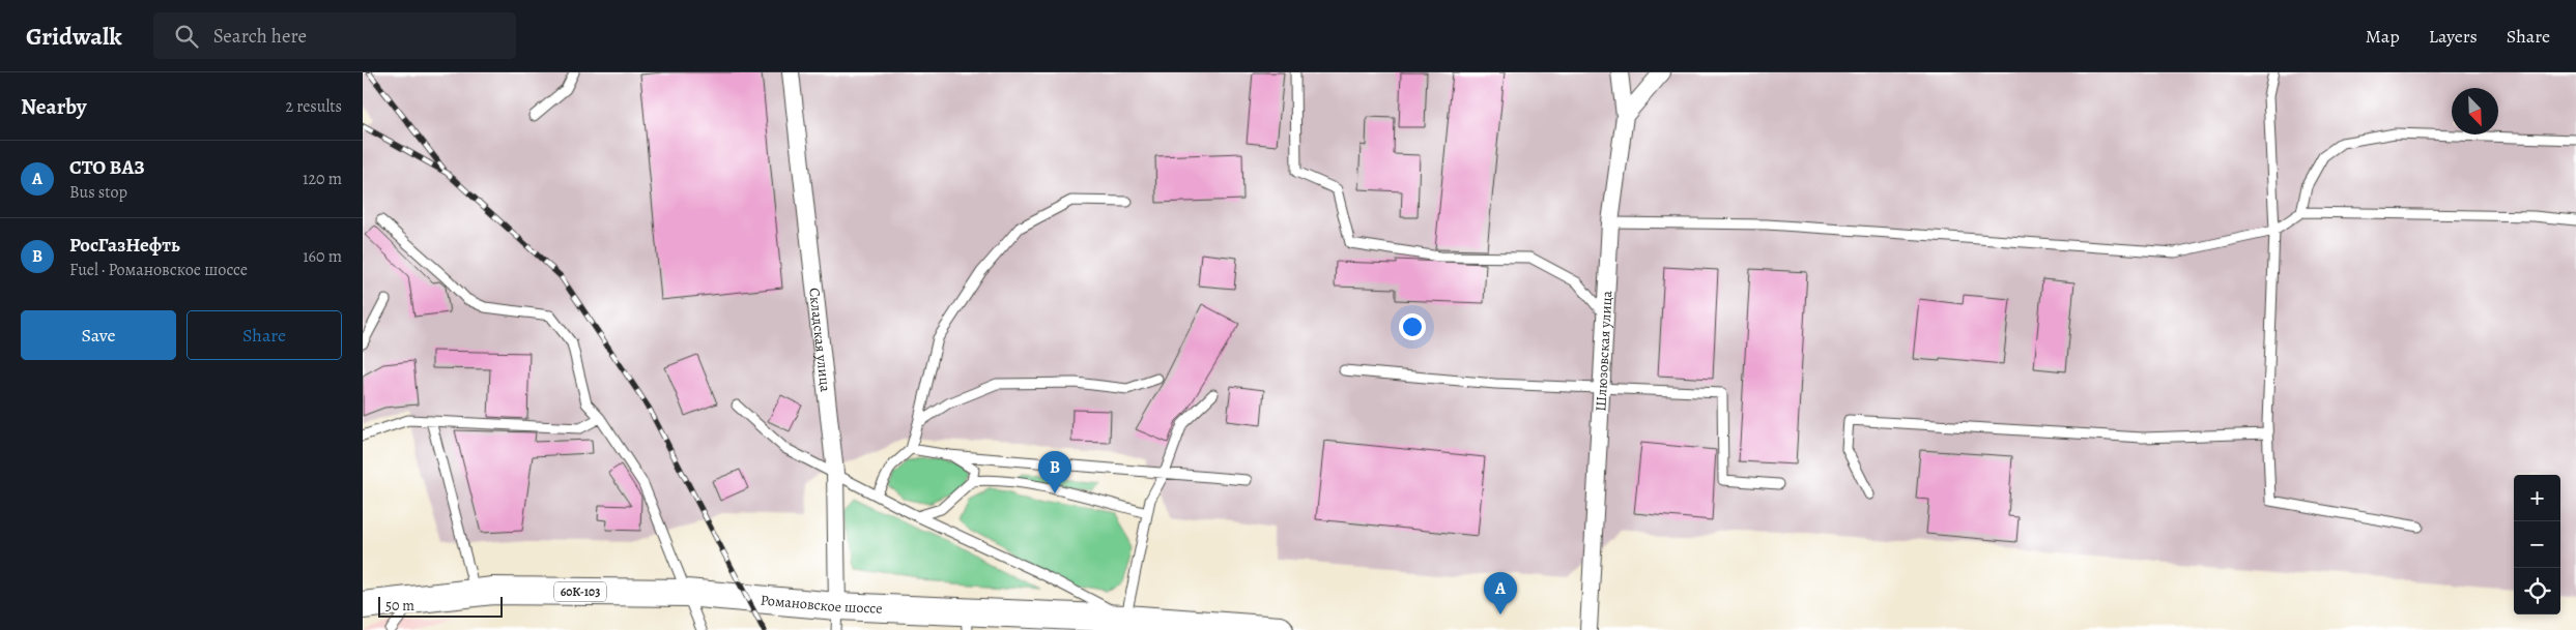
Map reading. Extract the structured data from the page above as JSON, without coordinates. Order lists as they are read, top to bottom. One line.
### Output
{"streets":{"main road":["60К-103","Романовское шоссе"],"street":["Складская улица","Шлюзовская улица"]},"crossings":[["Складская улица","Романовское шоссе"]],"scale_bar":"50 m","north":"bottom right","page":{"header":"Gridwalk","search":"Search here","nav":["Map","Layers","Share"],"heading":["Nearby","2 results"],"list":[{"mark":"A","name":"СТО ВАЗ","note":"Bus stop","value":"120 m"},{"mark":"B","name":"РосГазНефть","note":"Fuel · Романовское шоссе","value":"160 m"}],"buttons":["Save","Share"],"pins":["B","A"],"map_buttons":["+","−"],"scale":"50 m"}}
